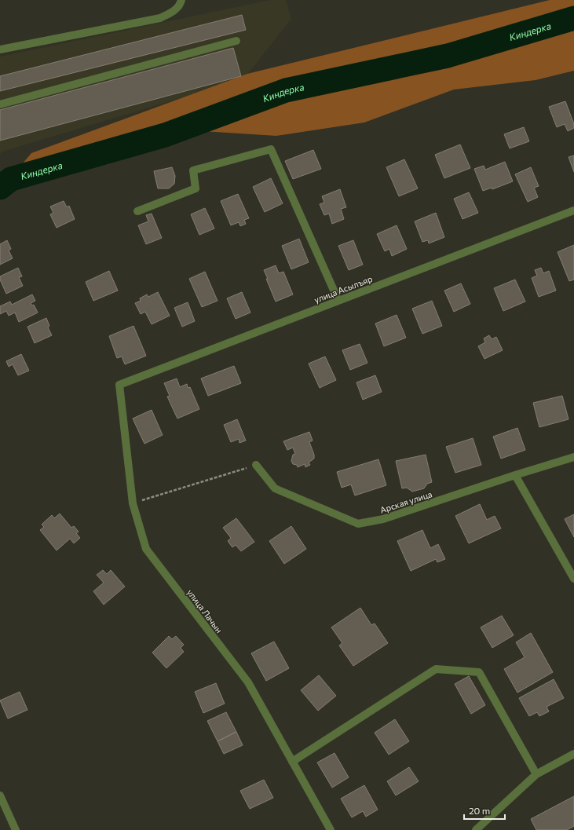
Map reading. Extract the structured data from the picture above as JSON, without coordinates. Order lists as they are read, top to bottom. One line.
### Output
{"streets":{"street":["улица Асылъяр","Арская улица","улица Лачын"]},"crossings":[["улица Асылъяр","улица Лачын"]],"water":["Киндерка"],"scale_bar":"20 m"}
